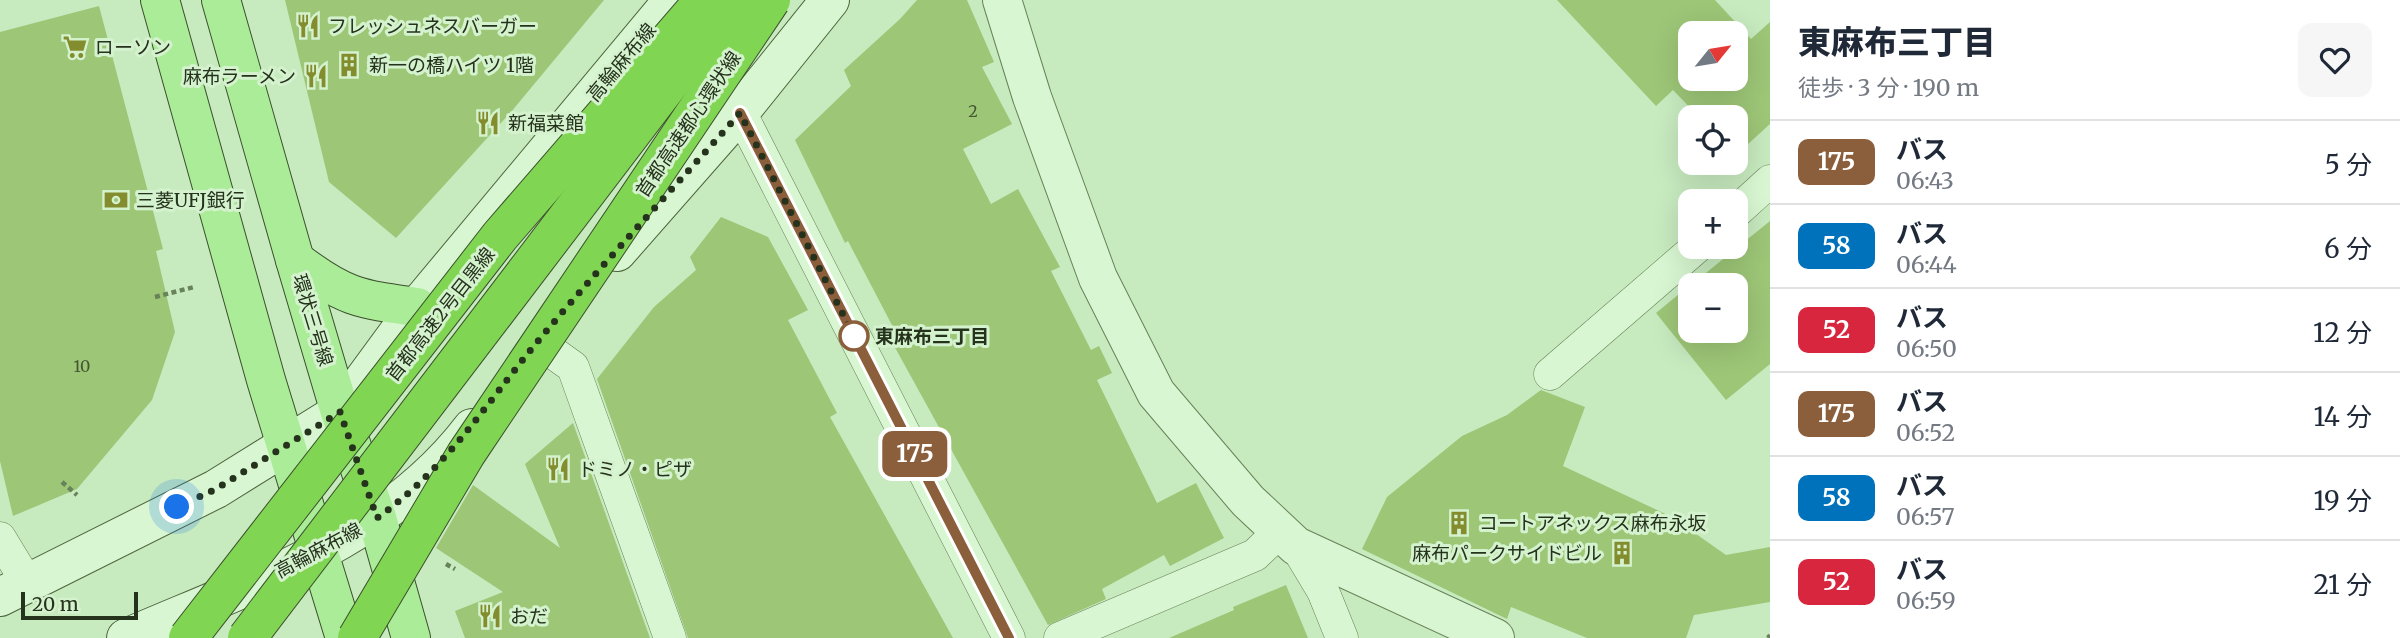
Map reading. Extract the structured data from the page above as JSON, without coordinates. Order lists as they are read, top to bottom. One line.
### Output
{"streets":{"highway":["首都高速都心環状線","首都高速2号目黒線"],"main road":["高輪麻布線","環状三号線"]},"crossings":[["高輪麻布線","首都高速2号目黒線"],["高輪麻布線","環状三号線"]],"places":{"restaurant":["フレッシュネスバーガー","麻布ラーメン","新福菜館","ドミノ・ピザ","おだ"],"supermarket":["ローソン"],"building":["新一の橋ハイツ 1階","コートアネックス麻布永坂","麻布パークサイドビル"],"bank":["三菱UFJ銀行"],"other":["東麻布三丁目"]},"lines":["bus line 175"],"house_numbers":["2","10"],"scale_bar":"20 m","north":"top right","page":{"on_map":"175","heading":["東麻布三丁目","徒歩 · 3 分 · 190 m"],"map_buttons":["+","−"],"list":[{"mark":"175","name":"バス","note":"06:43","value":"5 分"},{"mark":"58","name":"バス","note":"06:44","value":"6 分"},{"mark":"52","name":"バス","note":"06:50","value":"12 分"},{"mark":"175","name":"バス","note":"06:52","value":"14 分"},{"mark":"58","name":"バス","note":"06:57","value":"19 分"},{"mark":"52","name":"バス","note":"06:59","value":"21 分"}],"scale":"20 m"}}
